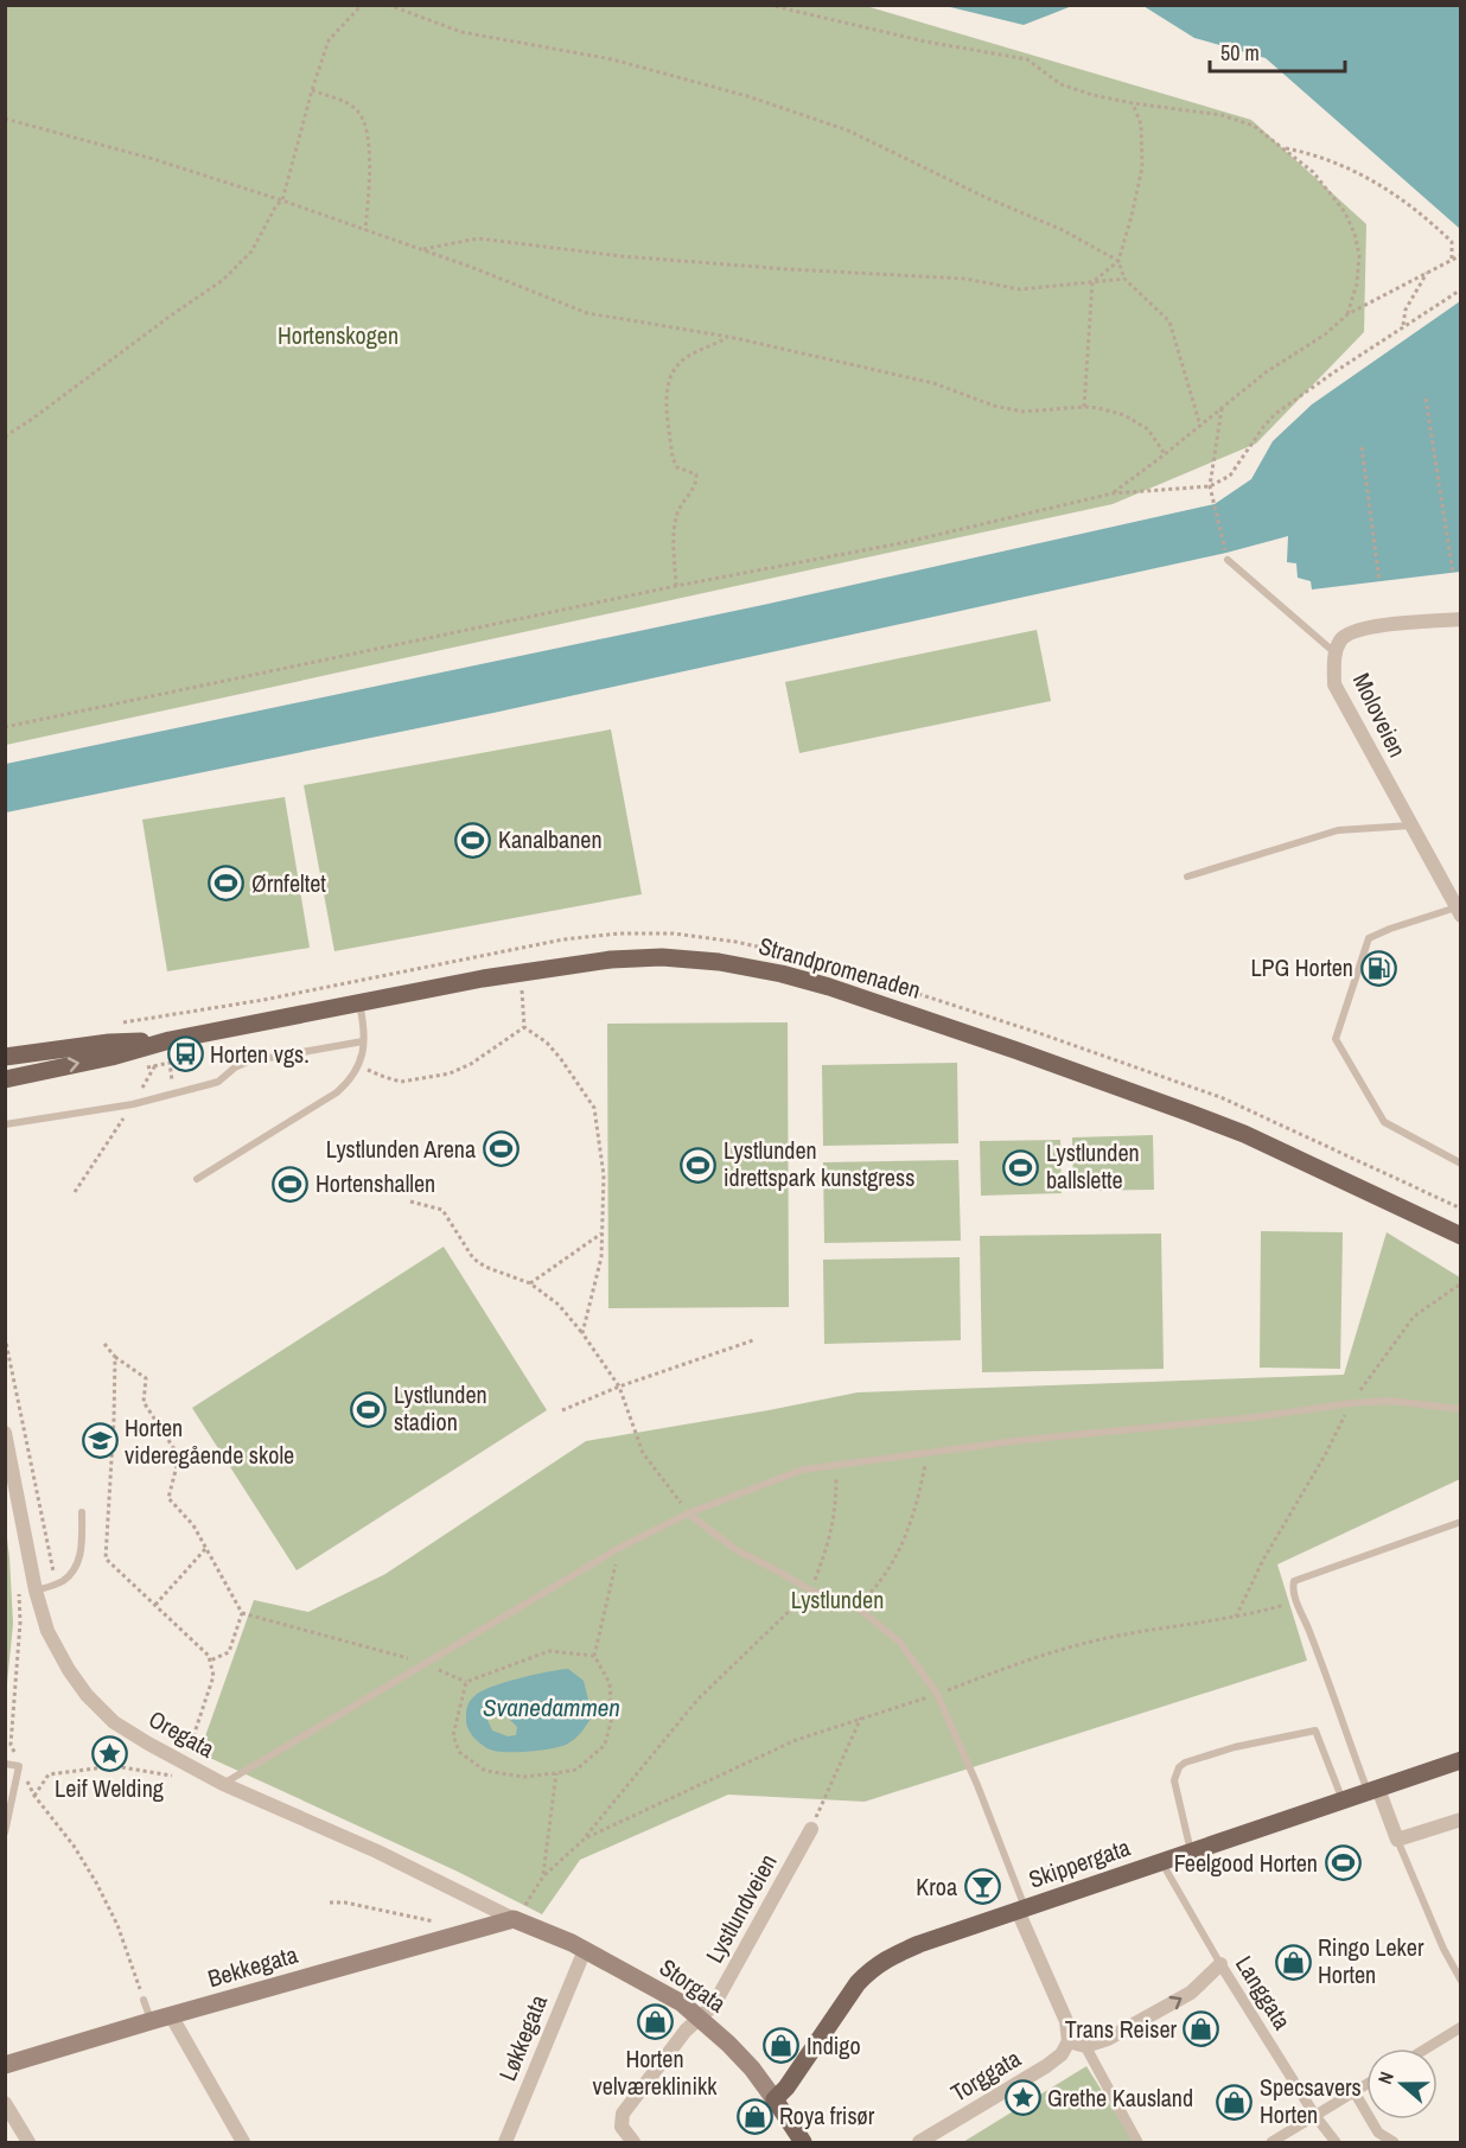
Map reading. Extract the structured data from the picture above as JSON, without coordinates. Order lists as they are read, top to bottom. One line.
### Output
{"streets":{"main road":["Strandpromenaden","Skippergata","Bekkegata","Storgata"],"street":["Moloveien","Oregata","Lystlundveien","Langgata","Løkkegata","Torggata"]},"crossings":[["Oregata","Bekkegata"],["Oregata","Storgata"],["Skippergata","Storgata"],["Skippergata","Langgata"],["Lystlundveien","Storgata"],["Bekkegata","Storgata"],["Storgata","Løkkegata"]],"water":["Svanedammen"],"parks":["Hortenskogen","Lystlunden"],"places":{"sports":["Kanalbanen","Ørnfeltet","Lystlunden Arena","Lystlunden idrettspark kunstgress","Lystlunden ballslette","Hortenshallen","Lystlunden stadion","Feelgood Horten"],"fuel station":["LPG Horten"],"bus stop":["Horten vgs."],"school or university":["Horten videregående skole"],"place":["Leif Welding","Grethe Kausland"],"bar":["Kroa"],"shop":["Ringo Leker Horten","Horten velværeklinikk","Trans Reiser","Indigo","Specsavers Horten","Roya frisør"]},"scale_bar":"50 m","north":"left"}
